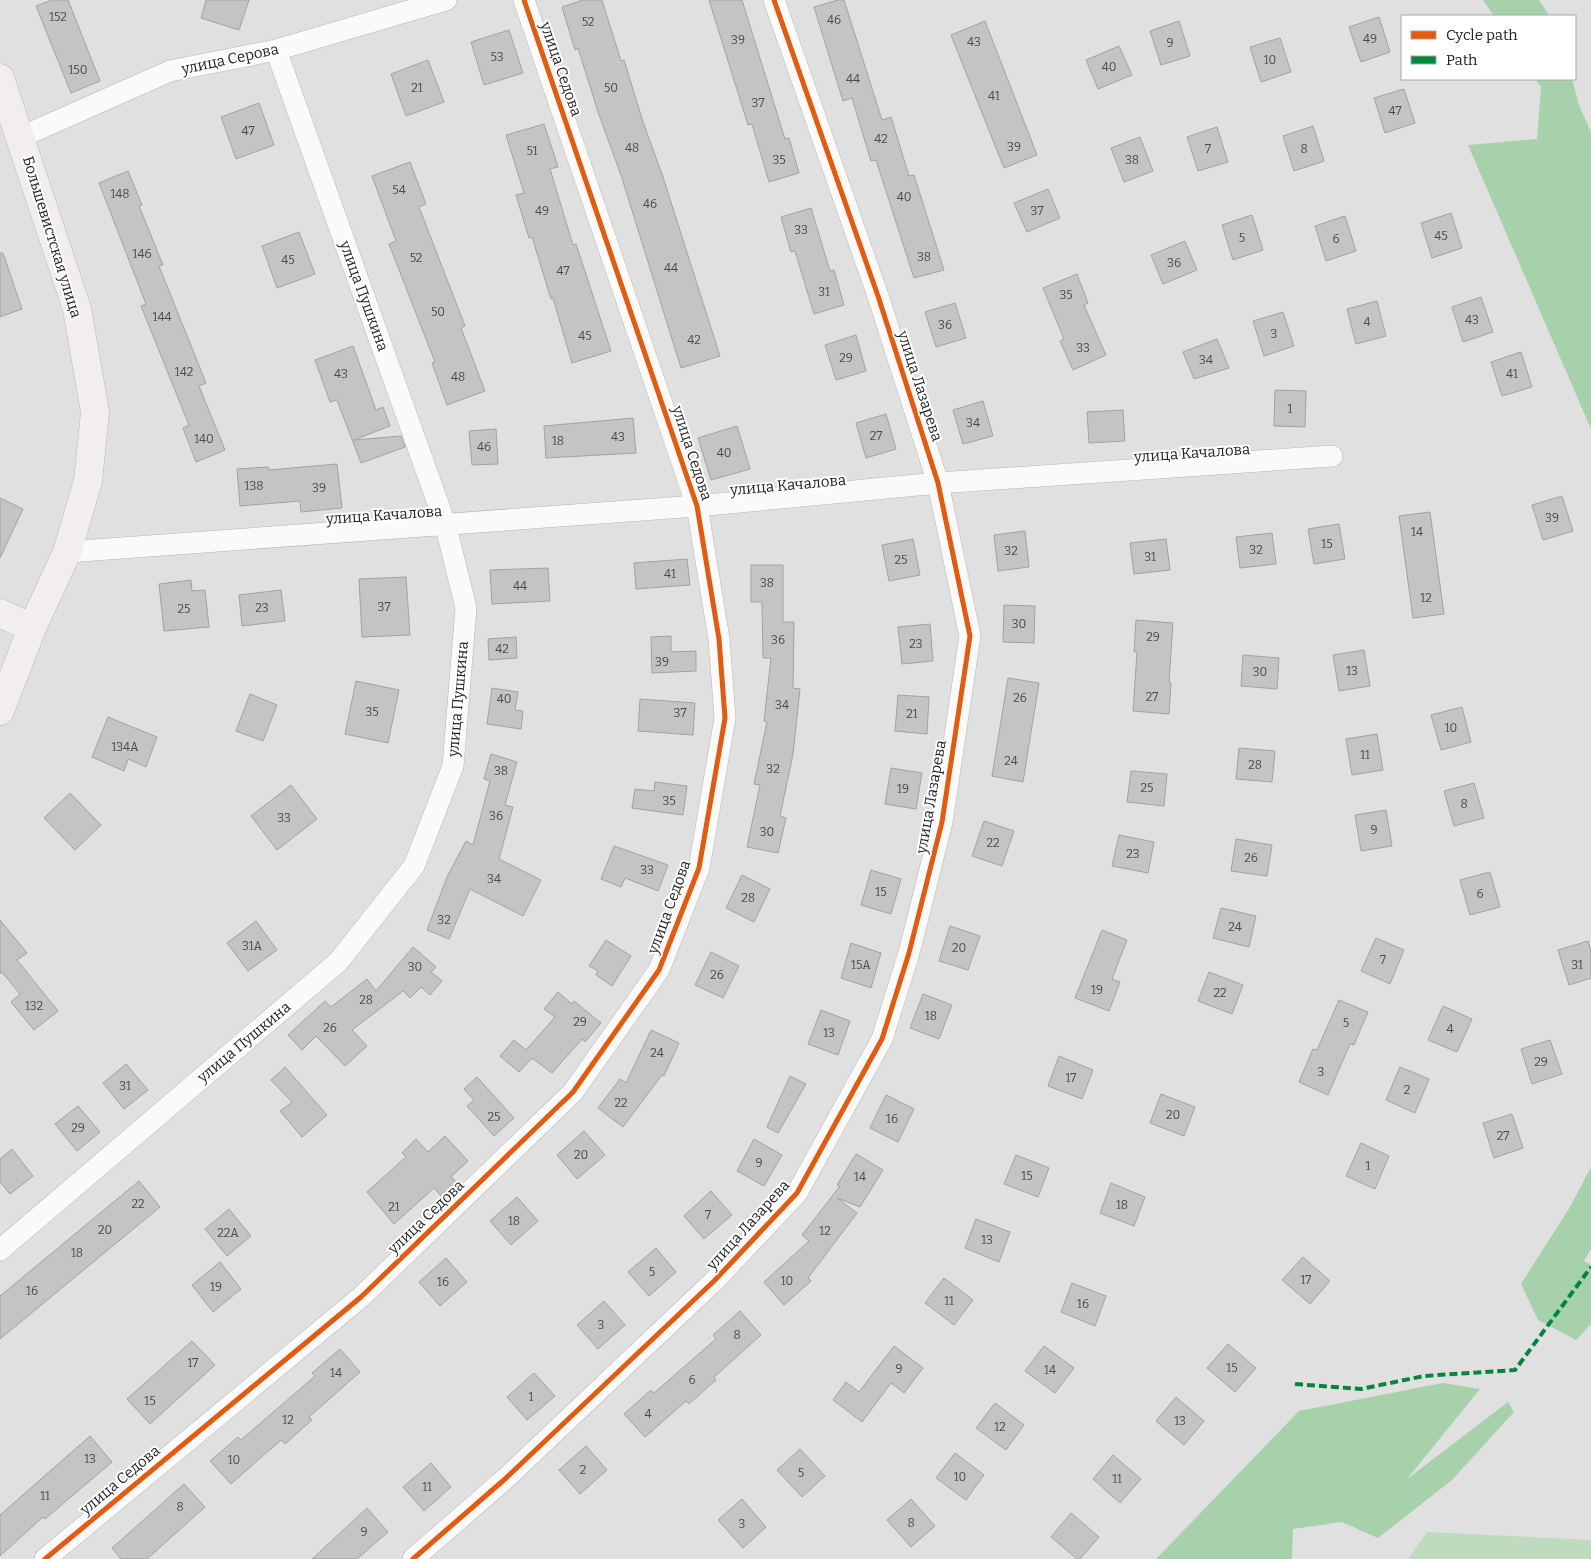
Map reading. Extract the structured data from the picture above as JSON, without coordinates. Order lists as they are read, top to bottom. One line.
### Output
{"streets":{"street":["улица Серова","улица Седова","Большевистская улица","улица Пушкина","улица Лазарева","улица Качалова"]},"crossings":[["улица Серова","Большевистская улица"],["улица Серова","улица Пушкина"],["улица Седова","улица Качалова"],["Большевистская улица","улица Качалова"],["улица Пушкина","улица Качалова"],["улица Лазарева","улица Качалова"]],"house_numbers":["152","46","52","49","39","43","9","53","10","40","150","44","21","50","41","37","47","47","42","39","48","7","8","51","35","38","54","148","40","46","49","37","33","45","5","6","146","38","52","45","36","44","47","31","35","50","144","43","4","36","3","45","42","33","29","34","142","43","41","48","1","34","27","43","140","18","46","40","138","39","39","14","15","32","32","31","25","41","38","44","12","37","23","25","30","29","36","23","42","39","13","30","27","26","40","34","35","37","21","10","134А","11","24","28","32","38","25","19","35","8","36","33","9","30","22","23","26","33","34","15","6","28","32","24","31А","20","7","15А","31","30","26","19","22","28","132","18","29","5","26","4","13","24","29","3","17","31","2","22","20","25","16","29","27","20","9","1","15","14","22","18","21","7","18","20","12","22А","13","18","5","17","10","16","19","16","11","16","3","8","17","15","9","14","14","6","1","15","4","12","13","12","13","10","2","5","10","11","11","11","8","8","3","9"],"legend":["Cycle path","Path"]}
